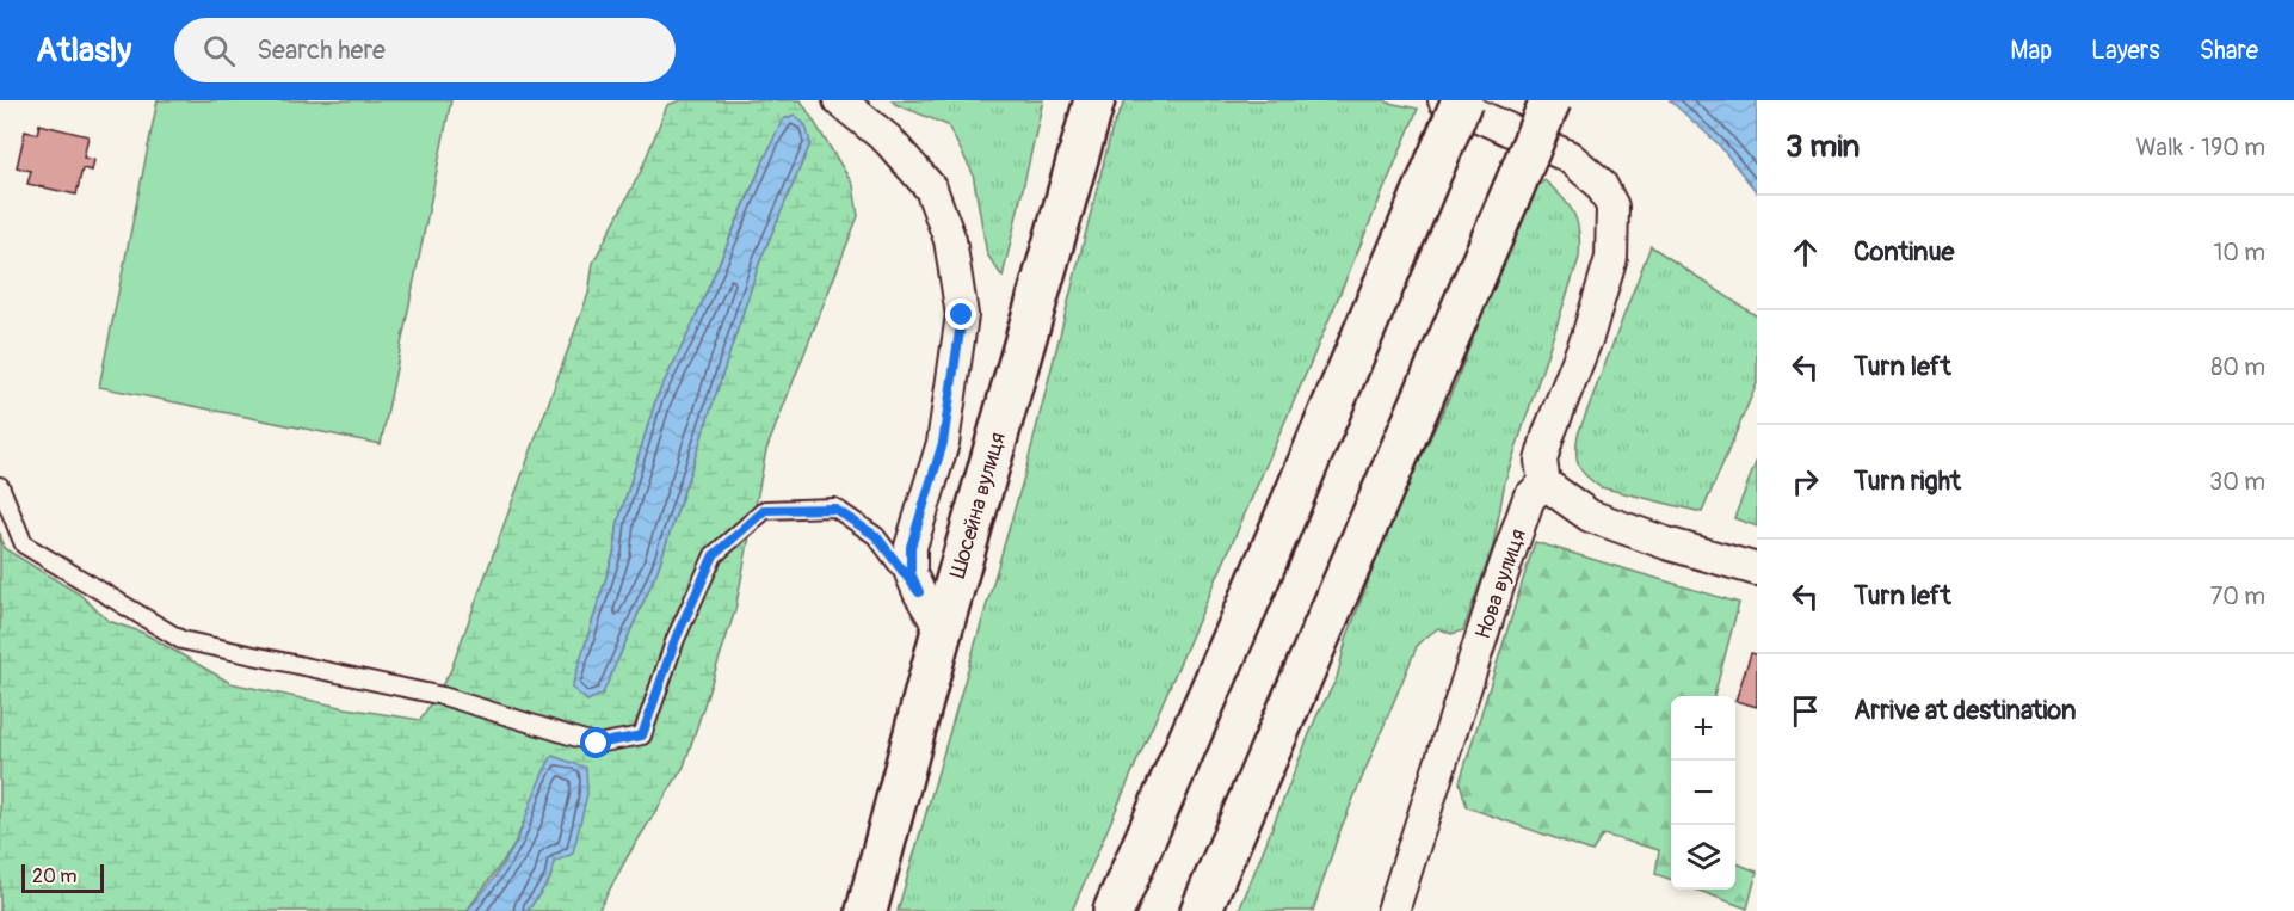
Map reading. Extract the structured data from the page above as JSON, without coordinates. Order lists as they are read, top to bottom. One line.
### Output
{"streets":{"main road":["Шосейна вулиця"],"street":["Нова вулиця"]},"scale_bar":"20 m","page":{"header":"Atlasly","search":"Search here","nav":["Map","Layers","Share"],"heading":["3 min","Walk · 190 m"],"list":[["Continue","10 m"],["Turn left","80 m"],["Turn right","30 m"],["Turn left","70 m"],"Arrive at destination"],"map_buttons":["+","−"],"scale":"20 m"}}
